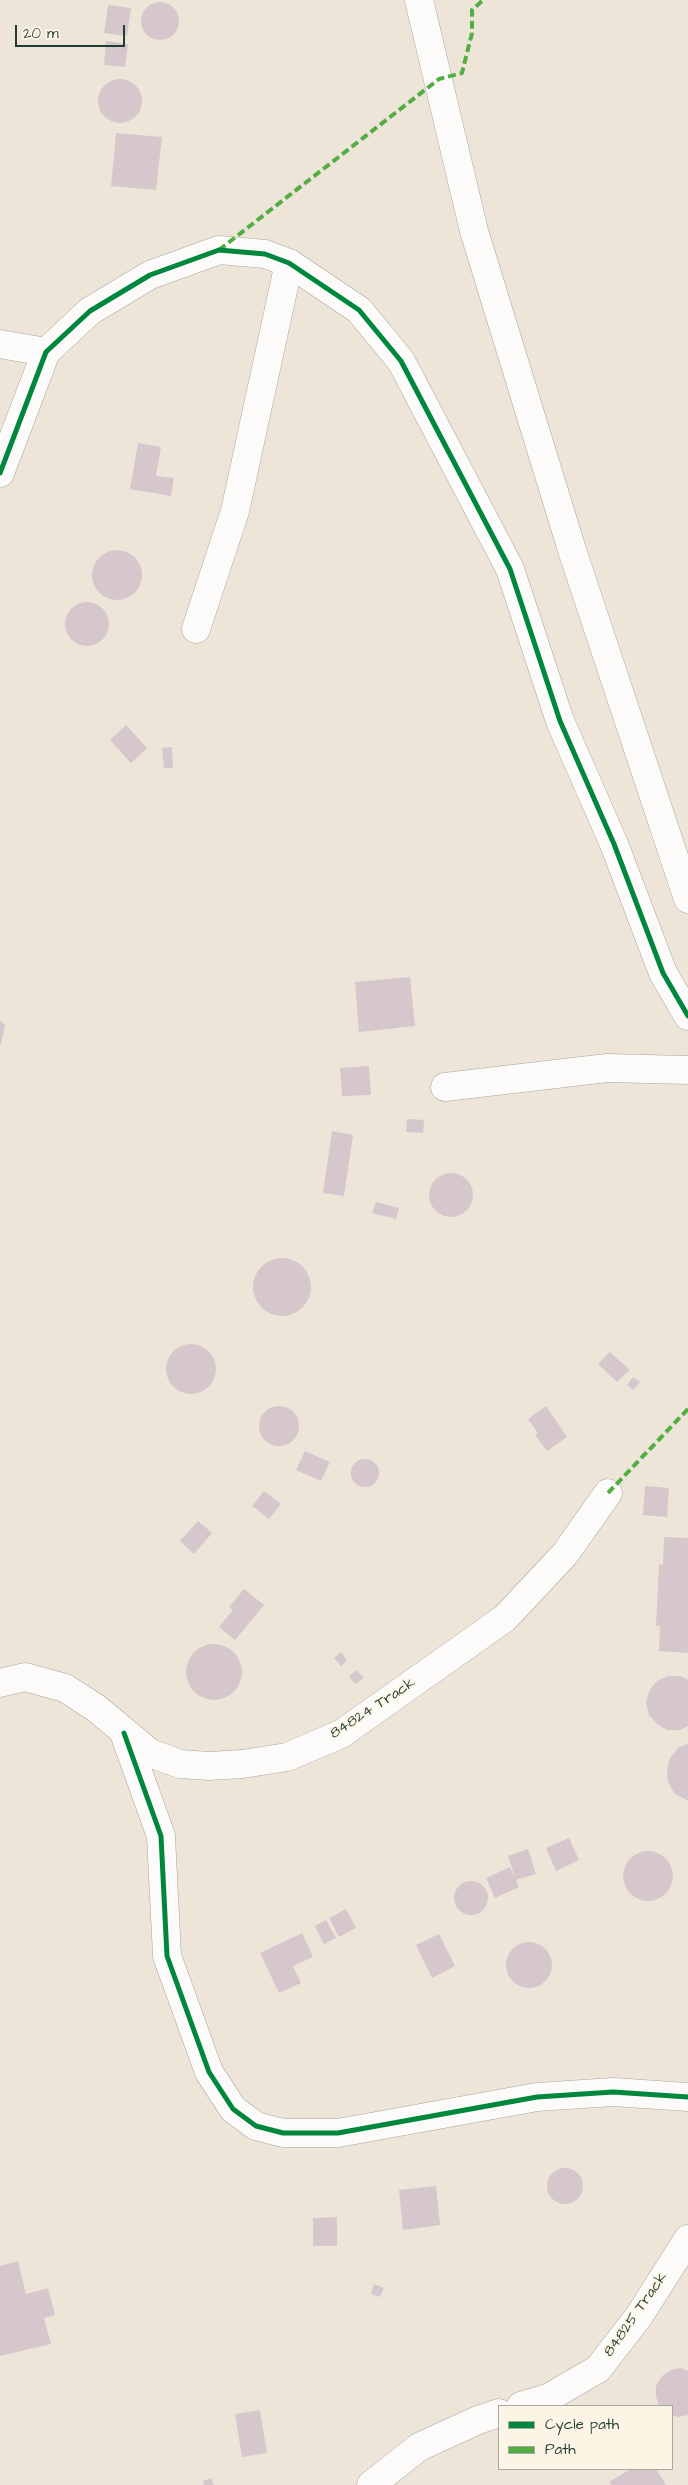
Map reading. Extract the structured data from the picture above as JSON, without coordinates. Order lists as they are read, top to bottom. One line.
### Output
{"streets":{"street":["84824 Track","84825 Track"]},"legend":["Cycle path","Path"],"scale_bar":"20 m"}
